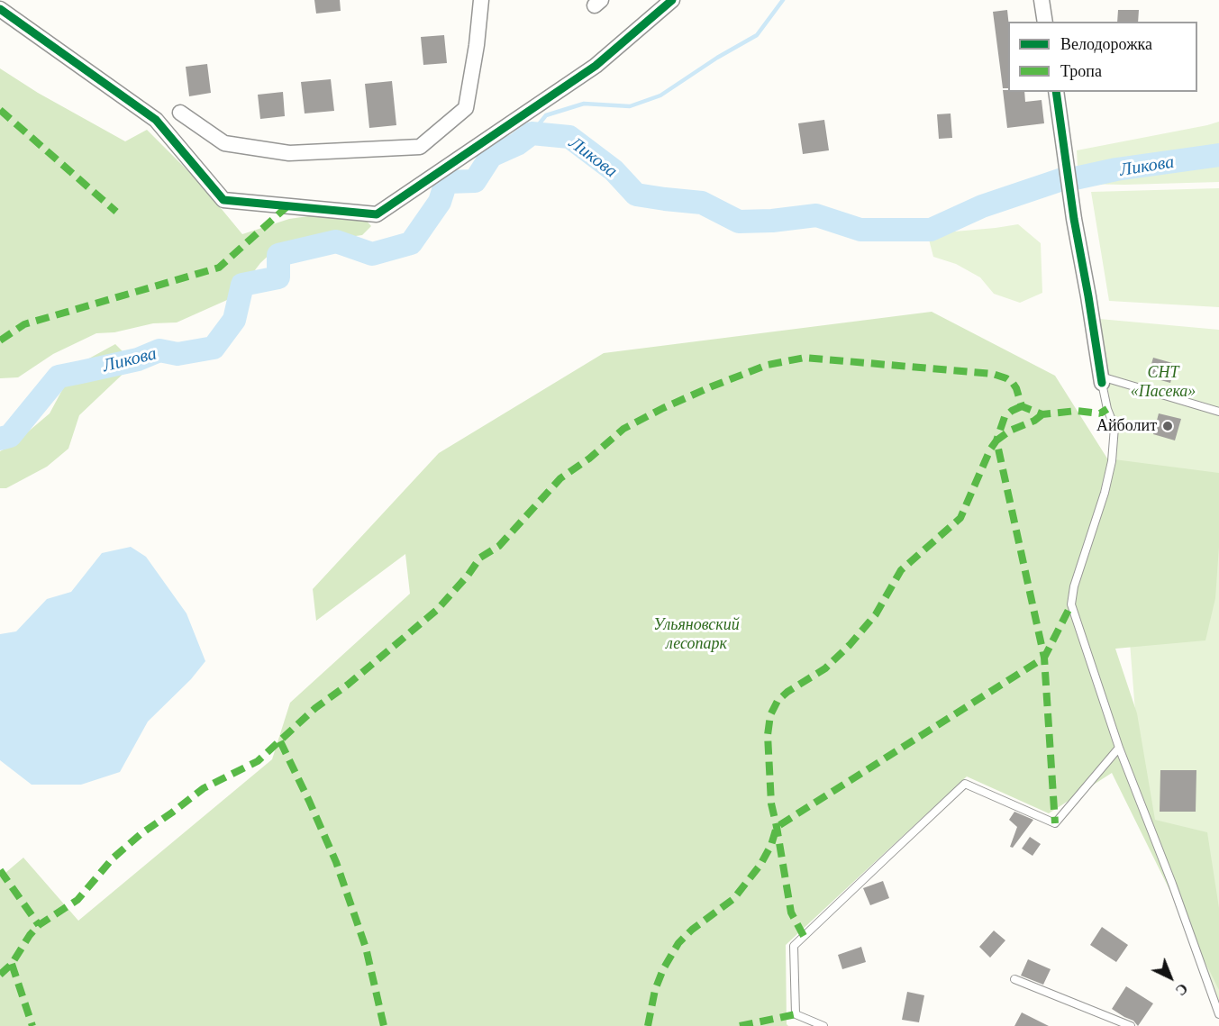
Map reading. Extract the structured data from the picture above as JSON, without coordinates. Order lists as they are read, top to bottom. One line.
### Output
{"water":["Ликова"],"parks":["СНТ «Пасека»","Ульяновский лесопарк"],"places":["Айболит"],"legend":["Велодорожка","Тропа"],"north":"bottom right"}
